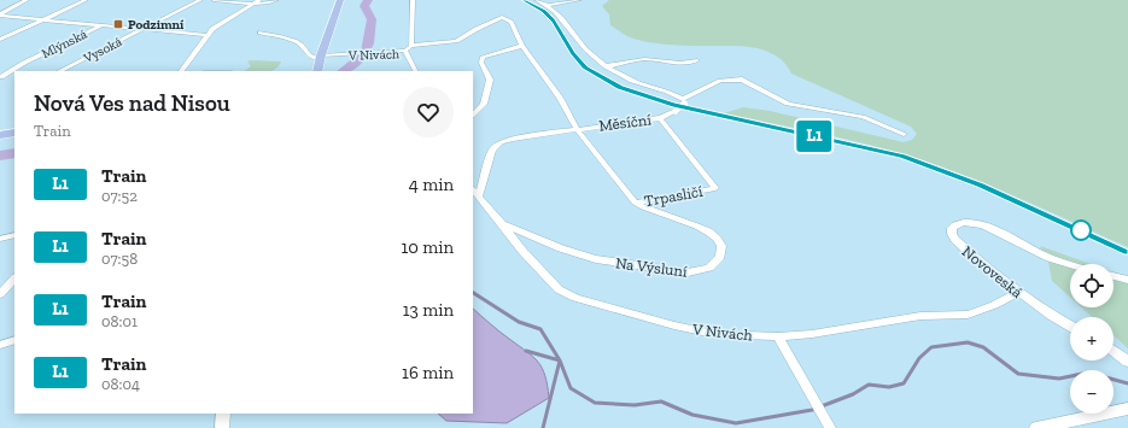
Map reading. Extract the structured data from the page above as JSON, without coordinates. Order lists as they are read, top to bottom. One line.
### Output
{"streets":{"street":["Mlýnská","Vysoká","V Nivách","Měsíční","Trpasličí","Na Výsluní","Novoveská"]},"crossings":[["V Nivách","Měsíční"],["V Nivách","Na Výsluní"],["V Nivách","Novoveská"],["Měsíční","Trpasličí"],["Trpasličí","Na Výsluní"]],"places":{"transit":["Podzimní"]},"page":{"on_map":"L1","heading":["Nová Ves nad Nisou","Train"],"list":[{"mark":"L1","name":"Train","note":"07:52","value":"4 min"},{"mark":"L1","name":"Train","note":"07:58","value":"10 min"},{"mark":"L1","name":"Train","note":"08:01","value":"13 min"},{"mark":"L1","name":"Train","note":"08:04","value":"16 min"}],"map_buttons":["+","−"]}}
